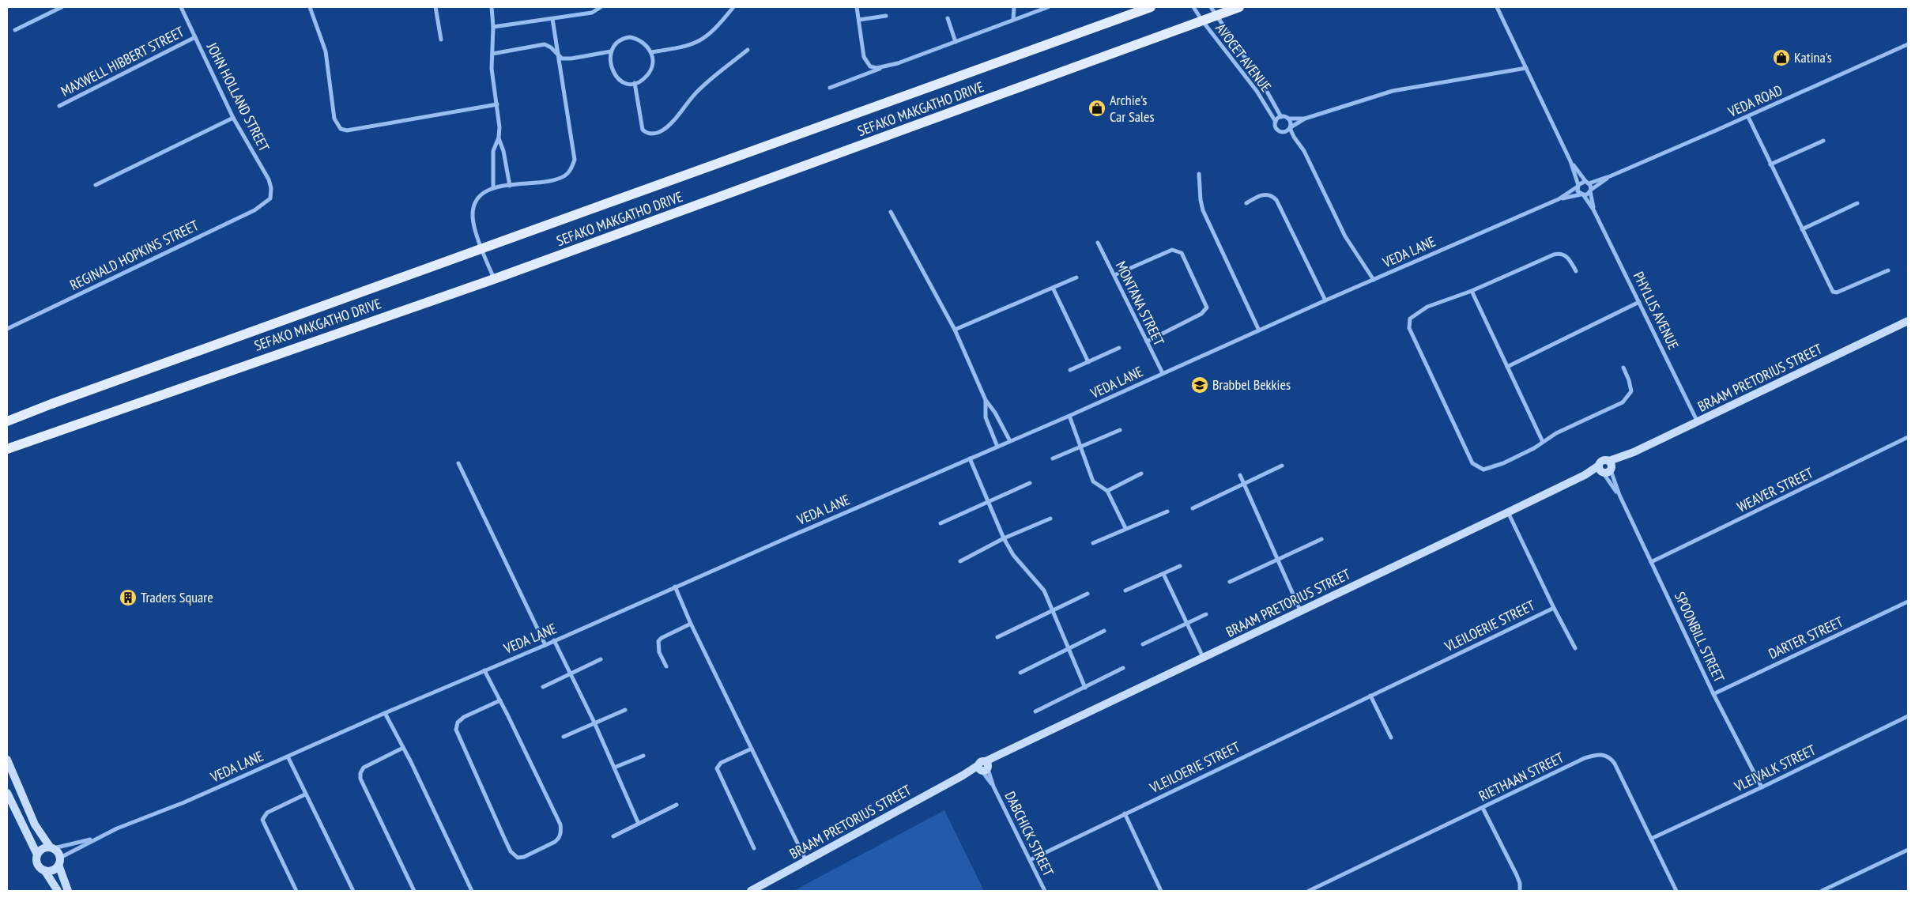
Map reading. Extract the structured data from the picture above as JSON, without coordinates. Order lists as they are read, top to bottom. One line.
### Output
{"streets":{"main road":["SEFAKO MAKGATHO DRIVE"],"street":["AVOCET AVENUE","MAXWELL HIBBERT STREET","JOHN HOLLAND STREET","VEDA ROAD","VEDA LANE","REGINALD HOPKINS STREET","MONTANA STREET","PHYLLIS AVENUE","BRAAM PRETORIUS STREET","WEAVER STREET","VLEILOERIE STREET","SPOONBILL STREET","DARTER STREET","VLEIVALK STREET","RIETHAAN STREET","DABCHICK STREET"]},"crossings":[["AVOCET AVENUE","SEFAKO MAKGATHO DRIVE"],["MAXWELL HIBBERT STREET","JOHN HOLLAND STREET"],["JOHN HOLLAND STREET","REGINALD HOPKINS STREET"],["VEDA ROAD","PHYLLIS AVENUE"],["VEDA LANE","MONTANA STREET"],["PHYLLIS AVENUE","BRAAM PRETORIUS STREET"],["BRAAM PRETORIUS STREET","VLEILOERIE STREET"],["BRAAM PRETORIUS STREET","SPOONBILL STREET"],["BRAAM PRETORIUS STREET","DABCHICK STREET"],["WEAVER STREET","SPOONBILL STREET"],["VLEILOERIE STREET","DABCHICK STREET"],["SPOONBILL STREET","DARTER STREET"],["SPOONBILL STREET","VLEIVALK STREET"],["VLEIVALK STREET","RIETHAAN STREET"]],"places":{"shop":["Katina's","Archie's Car Sales"],"school or university":["Brabbel Bekkies"],"building":["Traders Square"]}}
